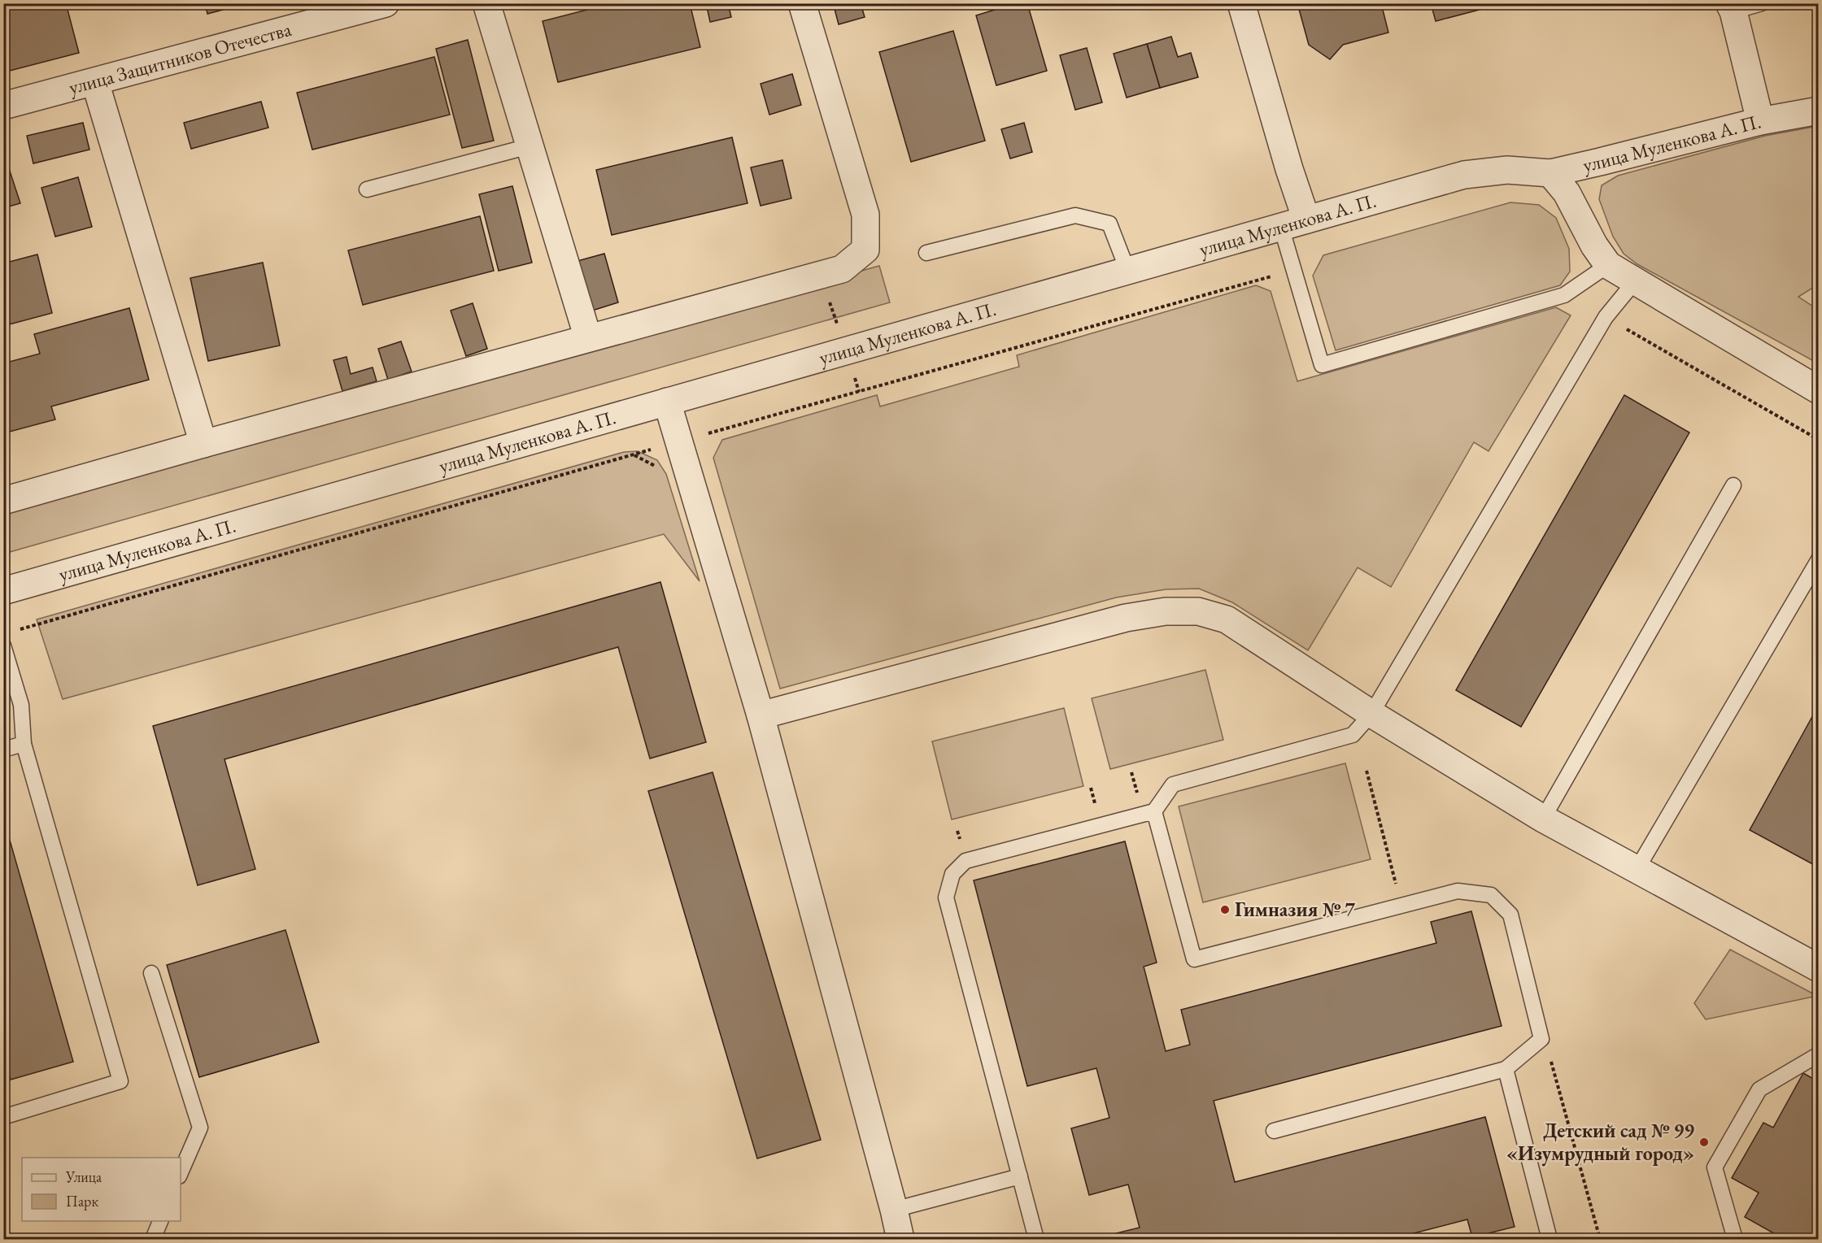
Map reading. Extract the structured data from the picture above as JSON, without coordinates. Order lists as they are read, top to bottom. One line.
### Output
{"streets":{"street":["улица Защитников Отечества","улица Муленкова А. П."]},"places":["Гимназия № 7","Детский сад № 99 «Изумрудный город»"],"legend":["Улица","Парк"]}
